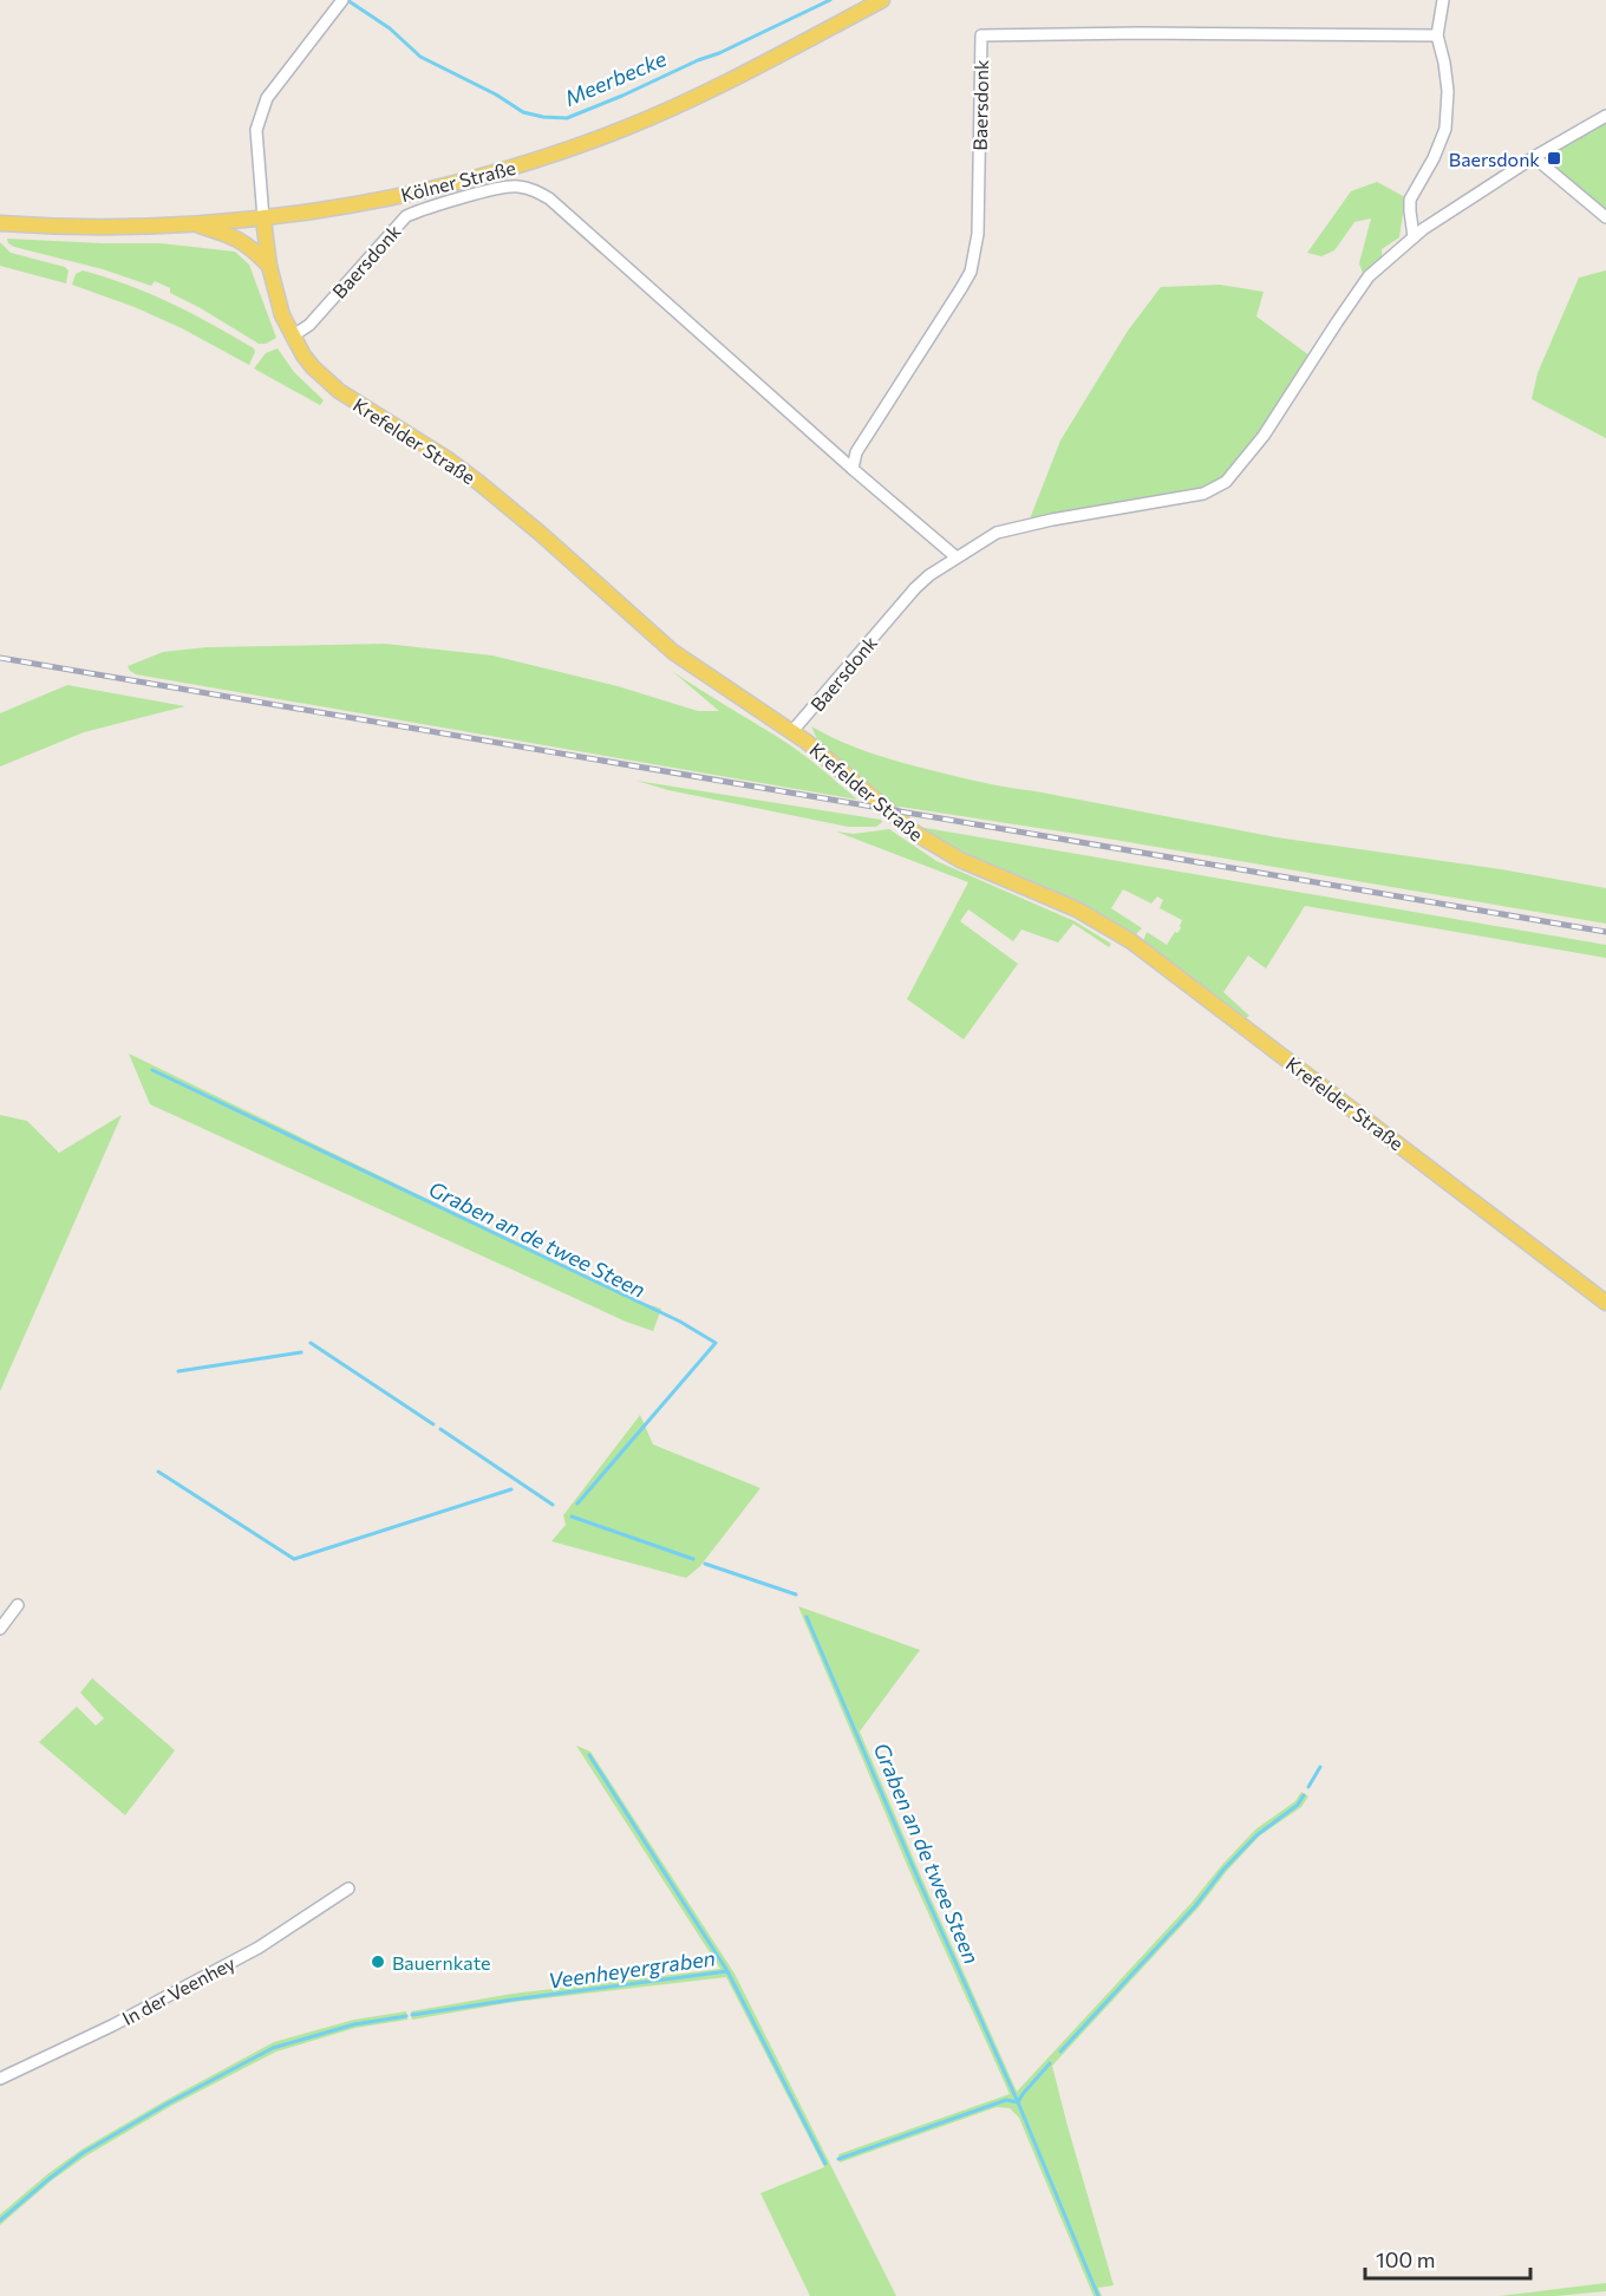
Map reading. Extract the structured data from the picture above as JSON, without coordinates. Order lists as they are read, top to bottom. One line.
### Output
{"streets":{"main road":["Kölner Straße","Krefelder Straße"],"street":["Baersdonk","In der Veenhey"]},"crossings":[["Baersdonk","Krefelder Straße"],["Kölner Straße","Krefelder Straße"]],"water":["Meerbecke","Graben an de twee Steen","Veenheyergraben"],"places":{"transit":["Baersdonk"],"other":["Bauernkate"]},"scale_bar":"100 m"}
